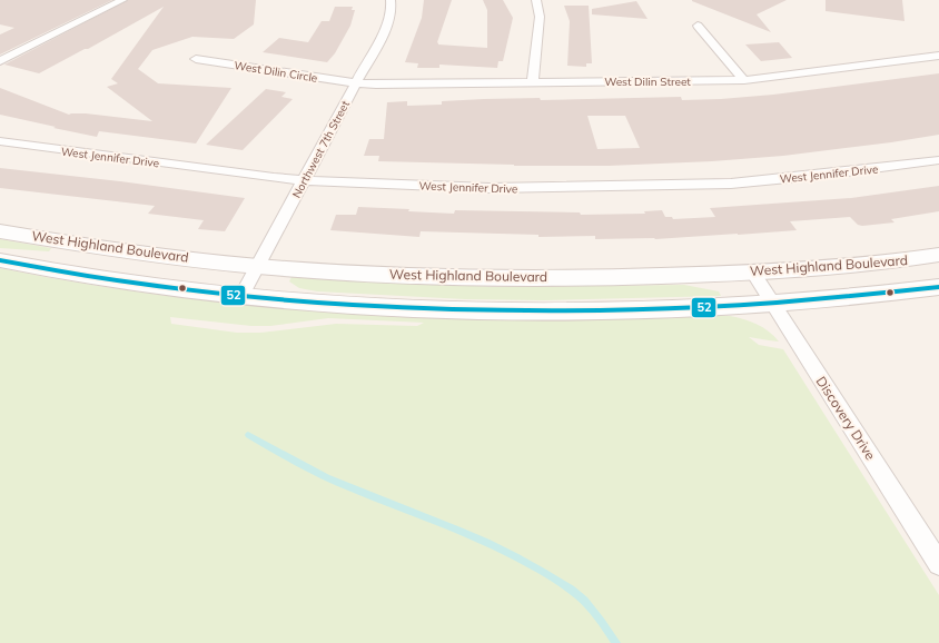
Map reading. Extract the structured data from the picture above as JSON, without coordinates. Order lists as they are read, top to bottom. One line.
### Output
{"streets":{"main road":["West Highland Boulevard"],"street":["West Dilin Circle","West Dilin Street","Northwest 7th Street","West Jennifer Drive","Discovery Drive"]},"crossings":[["West Dilin Circle","West Dilin Street"],["West Dilin Circle","Northwest 7th Street"],["West Dilin Street","Northwest 7th Street"],["Northwest 7th Street","West Jennifer Drive"],["Northwest 7th Street","West Highland Boulevard"],["West Highland Boulevard","Discovery Drive"]],"lines":["transit line 52"]}
